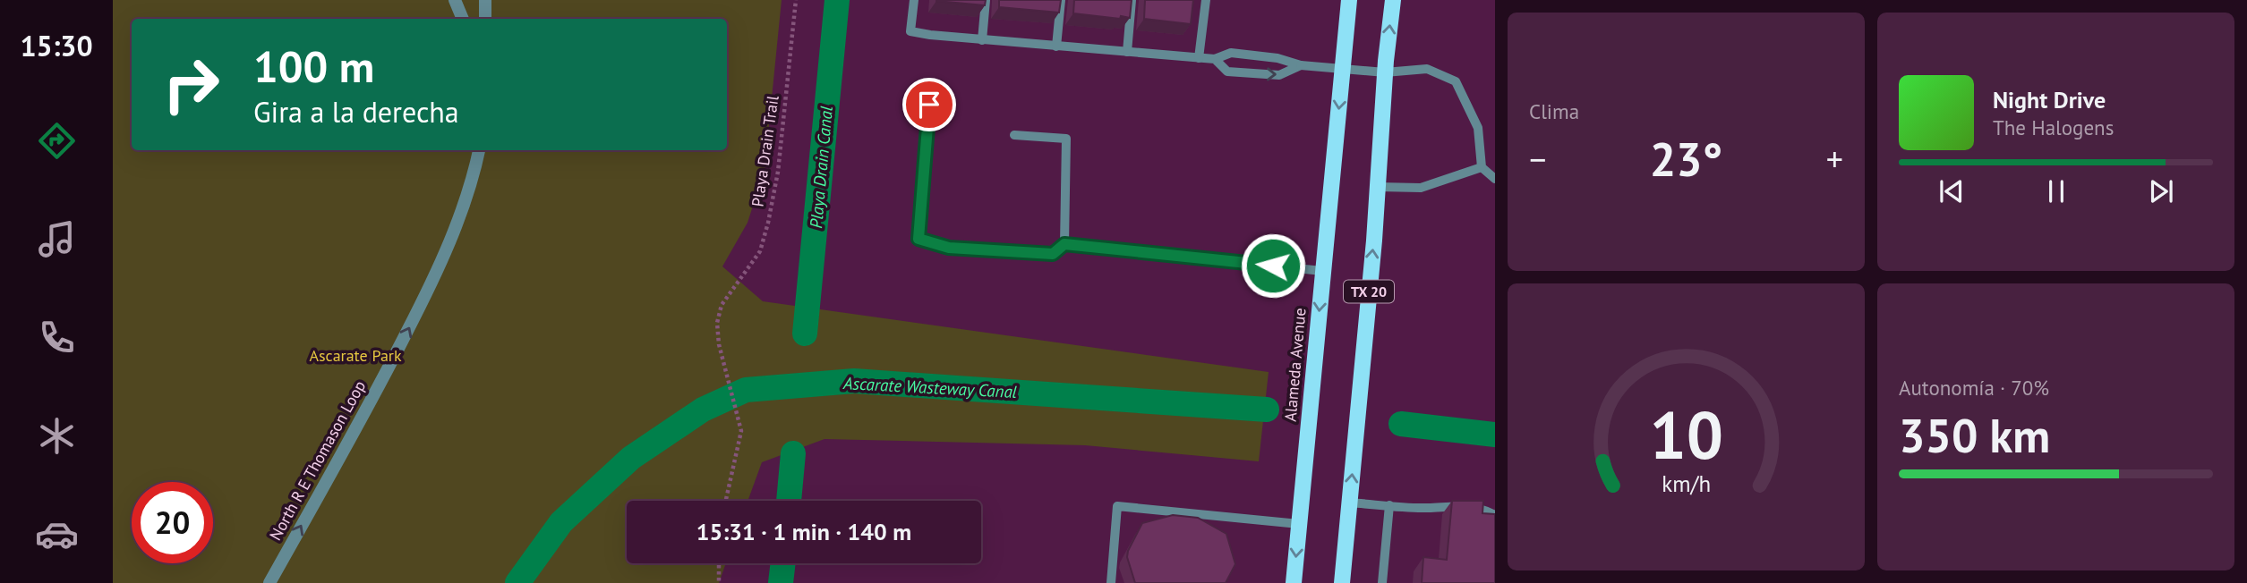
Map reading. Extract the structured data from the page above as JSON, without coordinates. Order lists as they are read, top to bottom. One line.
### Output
{"streets":{"main road":["TX 20","Alameda Avenue"],"street":["North R E Thomason Loop"],"path":["Playa Drain Trail"]},"one_way":["North R E Thomason Loop"],"water":["Playa Drain Canal","Ascarate Wasteway Canal"],"parks":["Ascarate Park"],"page":{"tabs":"15:30","tile":["Clima",["Autonomía · 70%","350 km"]],"turn":["100 m","Gira a la derecha"],"song":["Night Drive","The Halogens"],"heat":["−","23°","+"],"limit":"20","trip":"15:31 · 1 min · 140 m","gauge":["10","km/h"]}}
